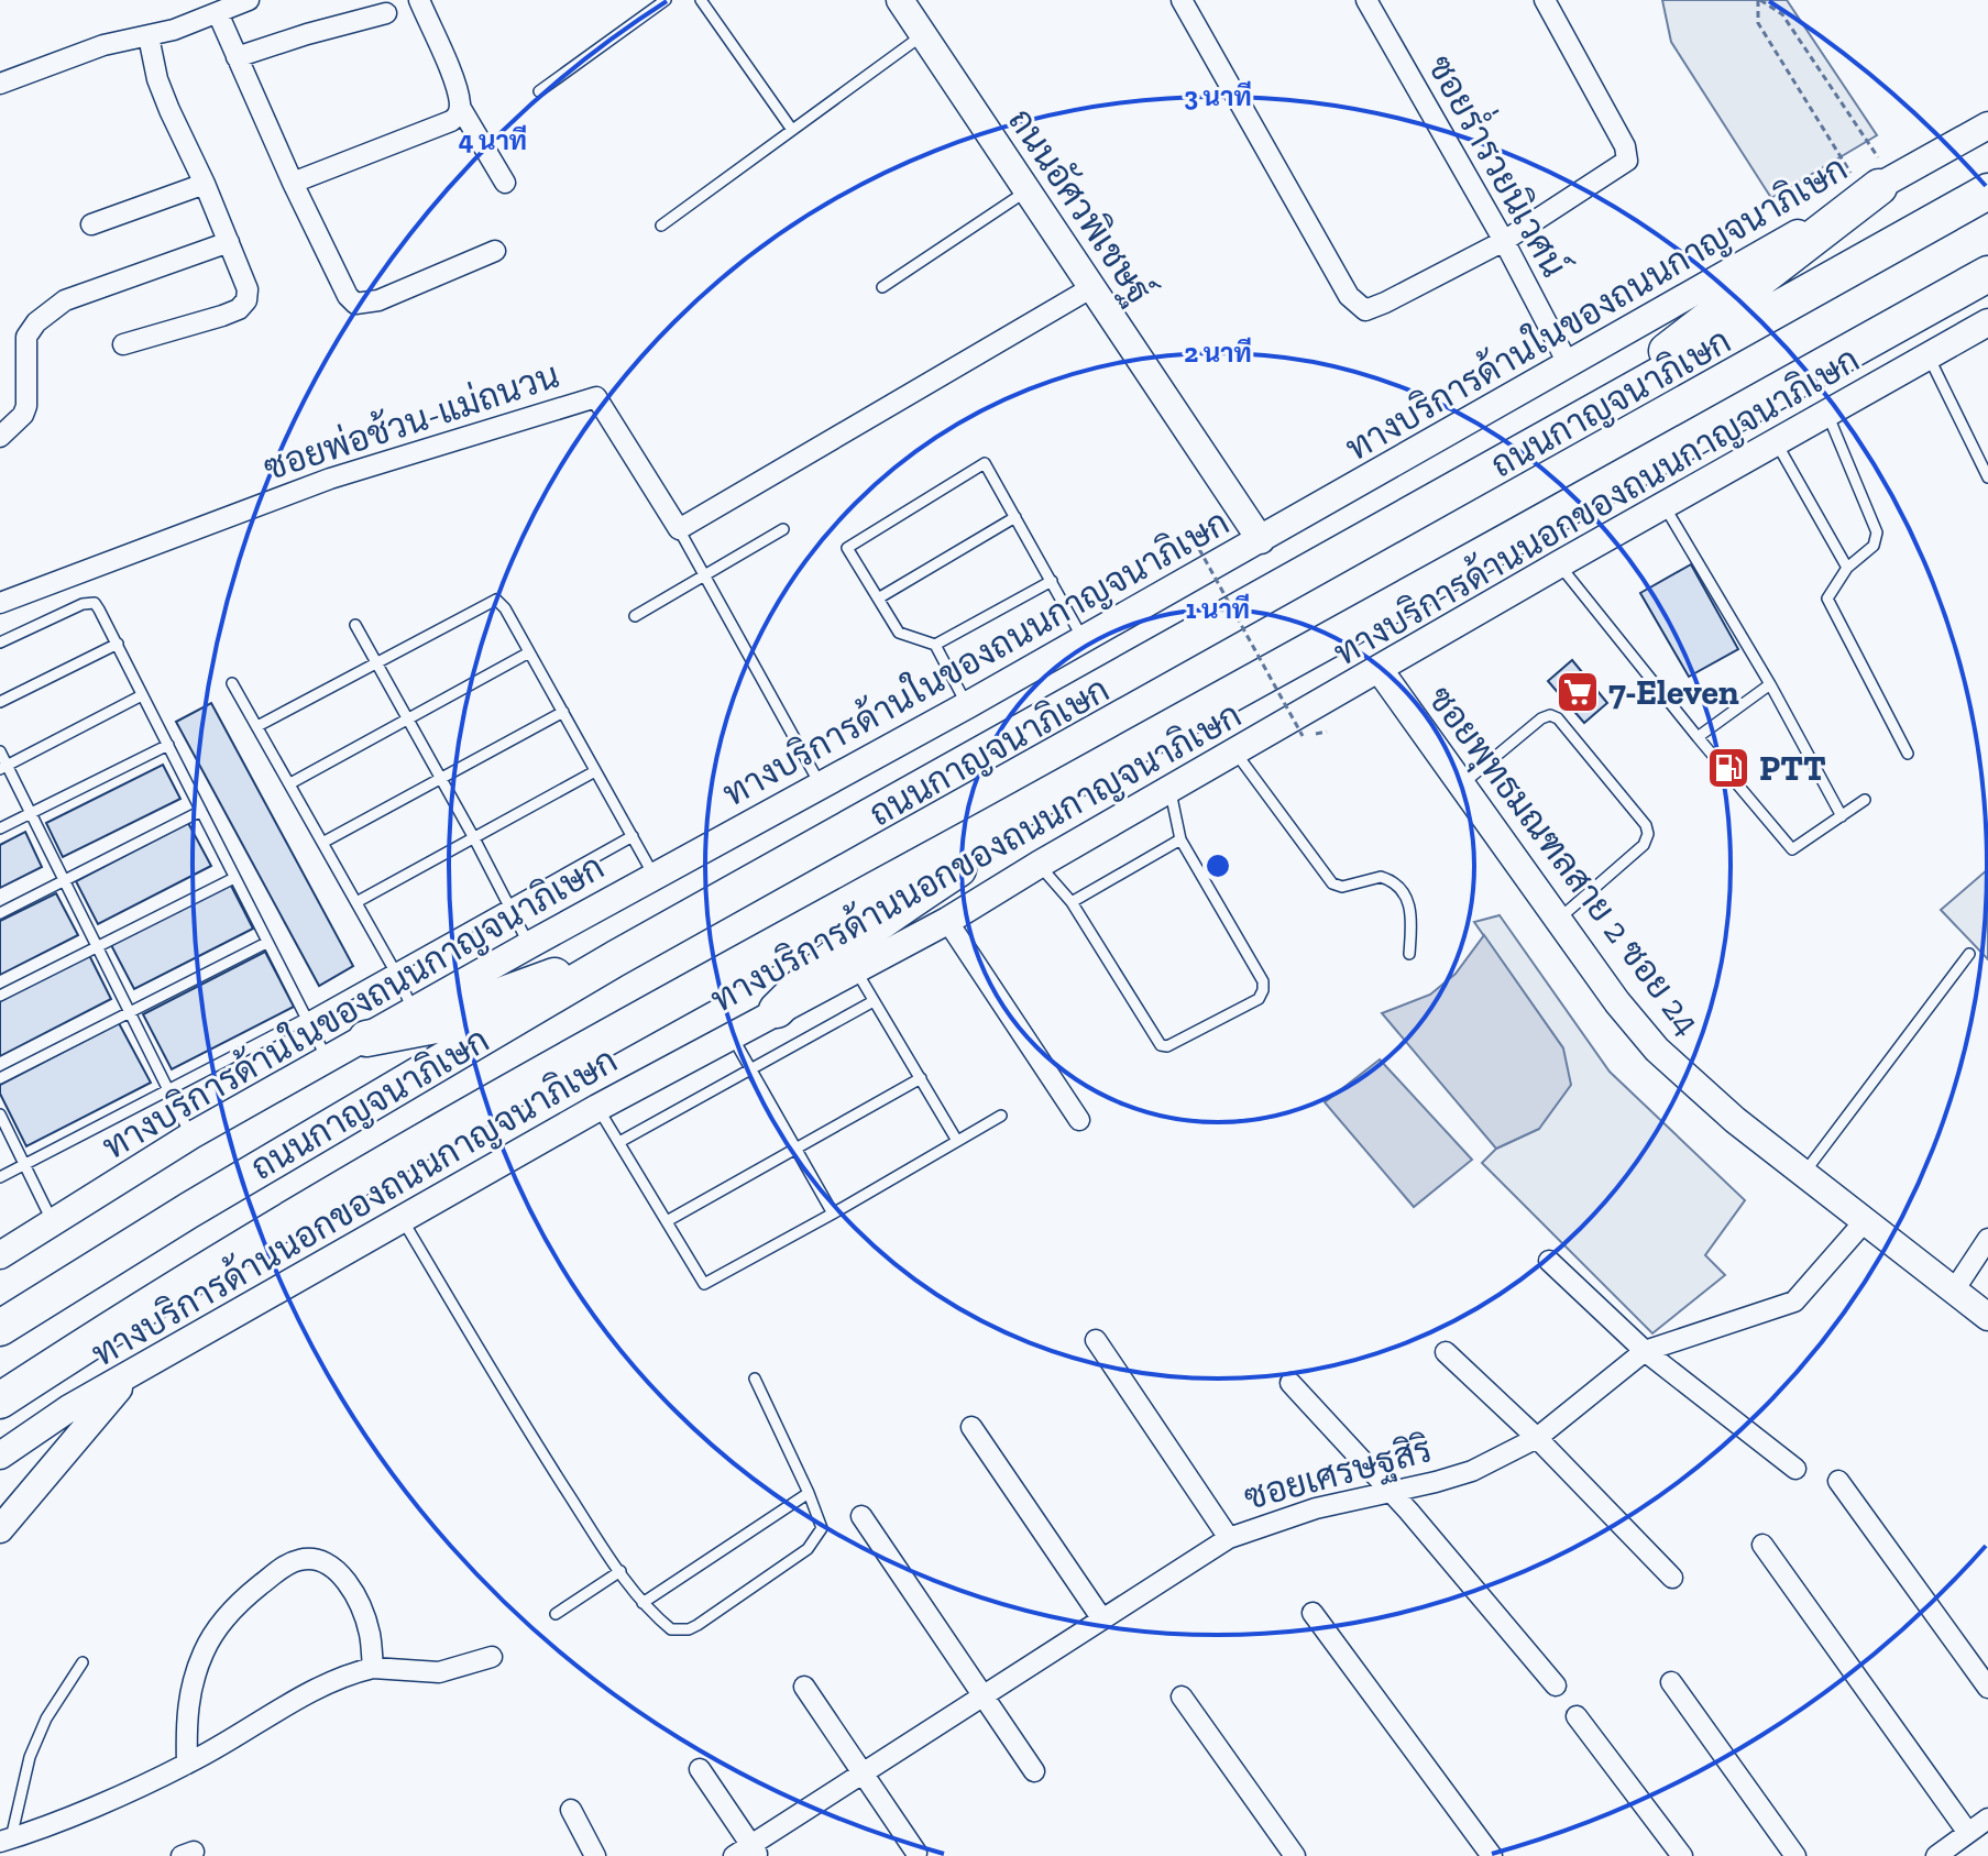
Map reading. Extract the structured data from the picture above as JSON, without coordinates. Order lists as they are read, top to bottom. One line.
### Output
{"streets":{"highway":["ถนนกาญจนาภิเษก"],"main road":["ถนนอัศวพิเชษฐ์","ทางบริการด้านในของถนนกาญจนาภิเษก","ทางบริการด้านนอกของถนนกาญจนาภิเษก","ซอยพุทธมณฑลสาย 2 ซอย 24"],"street":["ซอยร่ำรวยนิเวศน์","ซอยพ่อช้วน-แม่ถนวน","ซอยเศรษฐสิริ"]},"crossings":[["ซอยร่ำรวยนิเวศน์","ทางบริการด้านในของถนนกาญจนาภิเษก"],["ถนนอัศวพิเชษฐ์","ทางบริการด้านในของถนนกาญจนาภิเษก"],["ทางบริการด้านนอกของถนนกาญจนาภิเษก","ซอยพุทธมณฑลสาย 2 ซอย 24"],["ซอยพุทธมณฑลสาย 2 ซอย 24","ซอยเศรษฐสิริ"]],"places":{"supermarket":["7-Eleven"],"fuel station":["PTT"]},"rings":["3 นาที","4 นาที","2 นาที","1 นาที"]}
